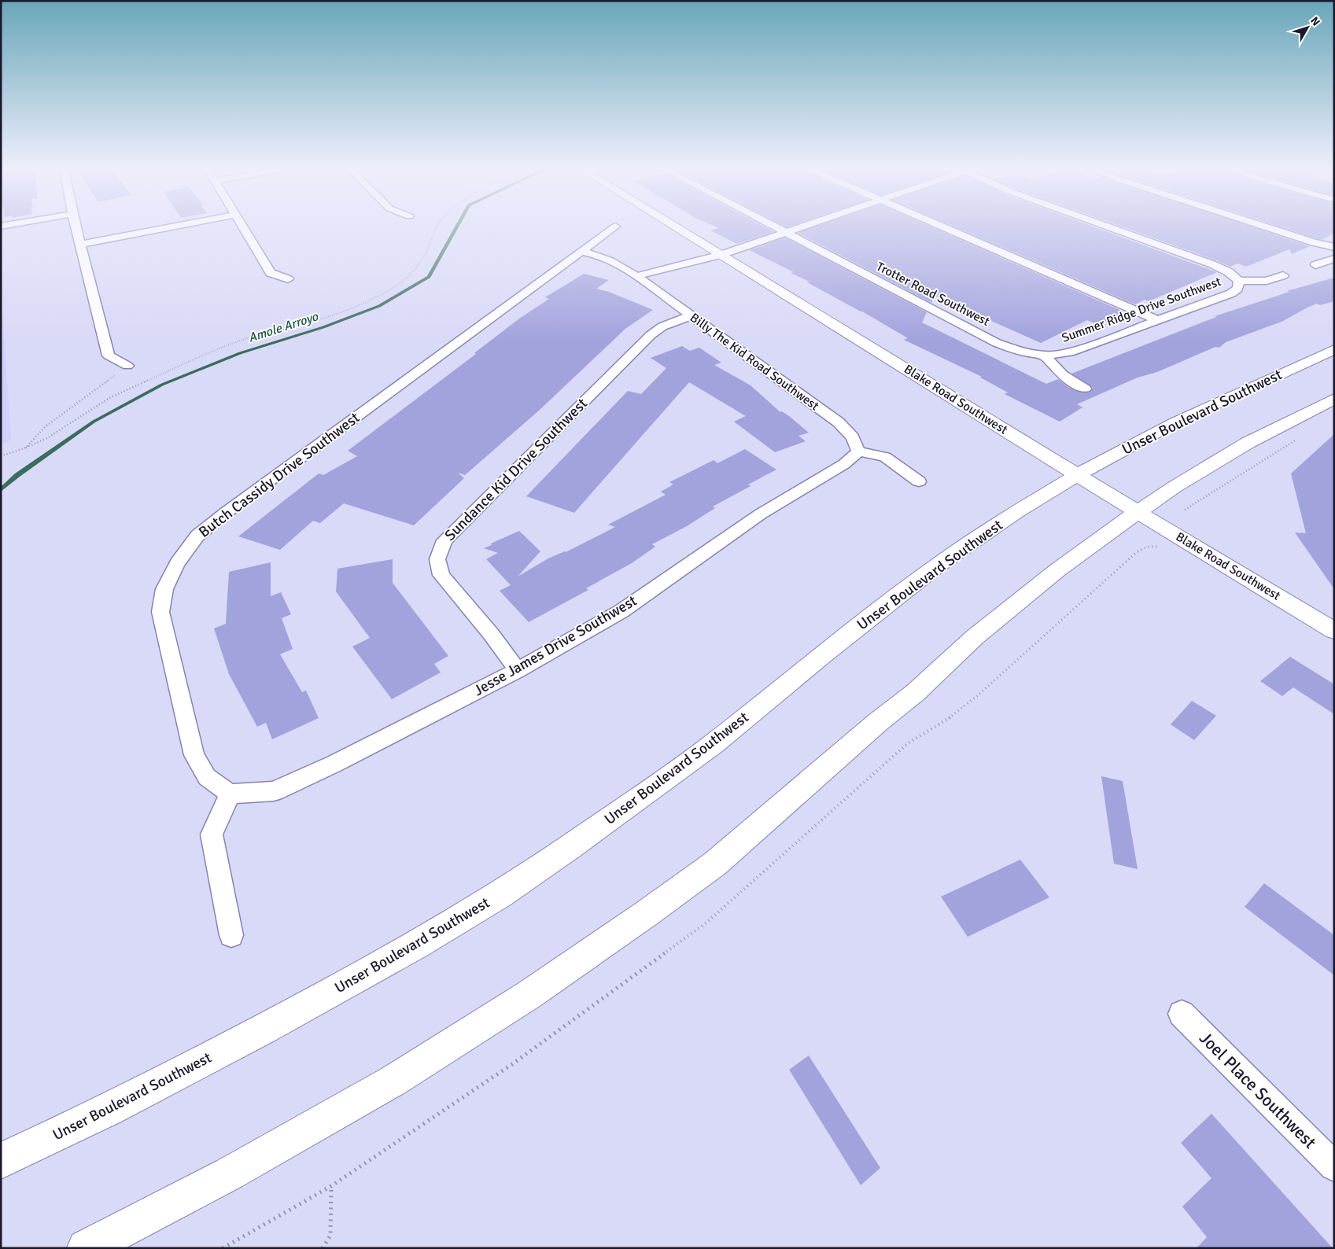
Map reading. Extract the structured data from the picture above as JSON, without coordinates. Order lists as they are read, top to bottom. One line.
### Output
{"streets":{"main road":["Blake Road Southwest","Unser Boulevard Southwest"],"street":["Trotter Road Southwest","Summer Ridge Drive Southwest","Billy The Kid Road Southwest","Sundance Kid Drive Southwest","Butch Cassidy Drive Southwest","Jesse James Drive Southwest","Joel Place Southwest"]},"crossings":[["Trotter Road Southwest","Summer Ridge Drive Southwest"],["Billy The Kid Road Southwest","Sundance Kid Drive Southwest"],["Billy The Kid Road Southwest","Butch Cassidy Drive Southwest"],["Billy The Kid Road Southwest","Jesse James Drive Southwest"],["Blake Road Southwest","Unser Boulevard Southwest"],["Sundance Kid Drive Southwest","Jesse James Drive Southwest"],["Butch Cassidy Drive Southwest","Jesse James Drive Southwest"]],"water":["Amole Arroyo"],"north":"top right"}
